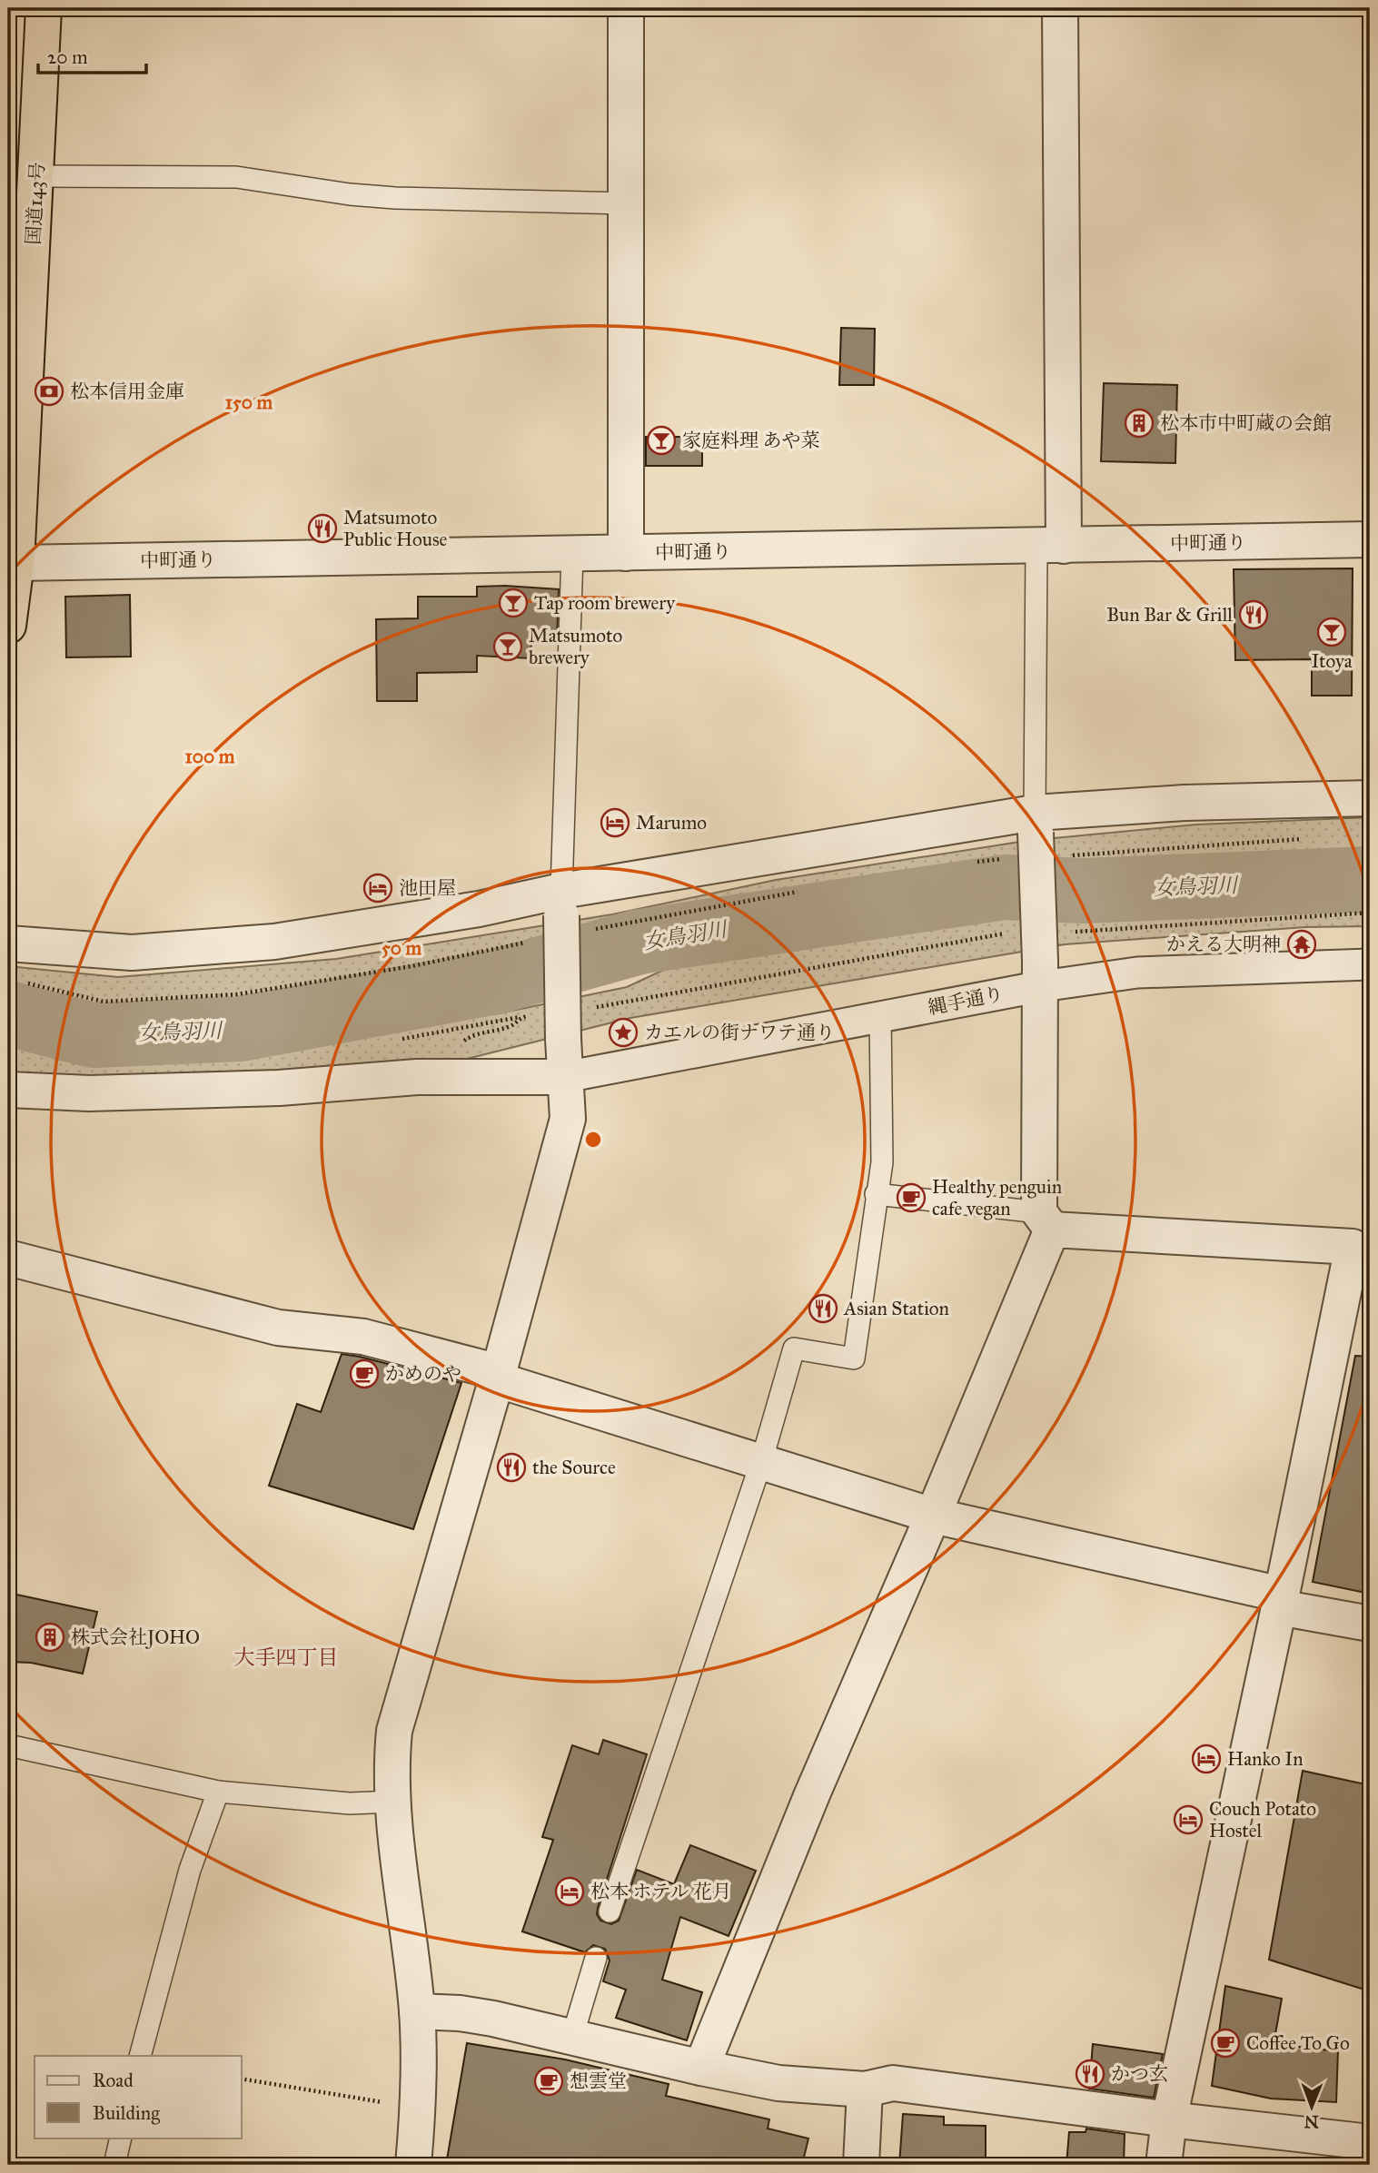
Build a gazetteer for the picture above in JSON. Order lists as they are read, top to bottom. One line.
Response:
{"streets":{"highway":["国道143号"],"street":["中町通り","縄手通り"]},"crossings":[["国道143号","中町通り"]],"districts":["大手四丁目"],"water":["女鳥羽川"],"places":{"bank":["松本信用金庫"],"building":["松本市中町蔵の会館","株式会社JOHO"],"bar":["家庭料理 あや菜","Tap room brewery","Itoya","Matsumoto brewery"],"restaurant":["Matsumoto Public House","Bun Bar & Grill","Asian Station","the Source","かつ玄"],"hotel":["Marumo","池田屋","Hanko In","Couch Potato Hostel","松本 ホテル 花月"],"temple":["かえる大明神"],"place":["カエルの街ナワテ通り"],"cafe":["Healthy penguin cafe vegan","かめのや","Coffee To Go","想雲堂"]},"legend":["Road","Building"],"scale_bar":"20 m","north":"bottom","rings":["150 m","100 m","50 m"]}
